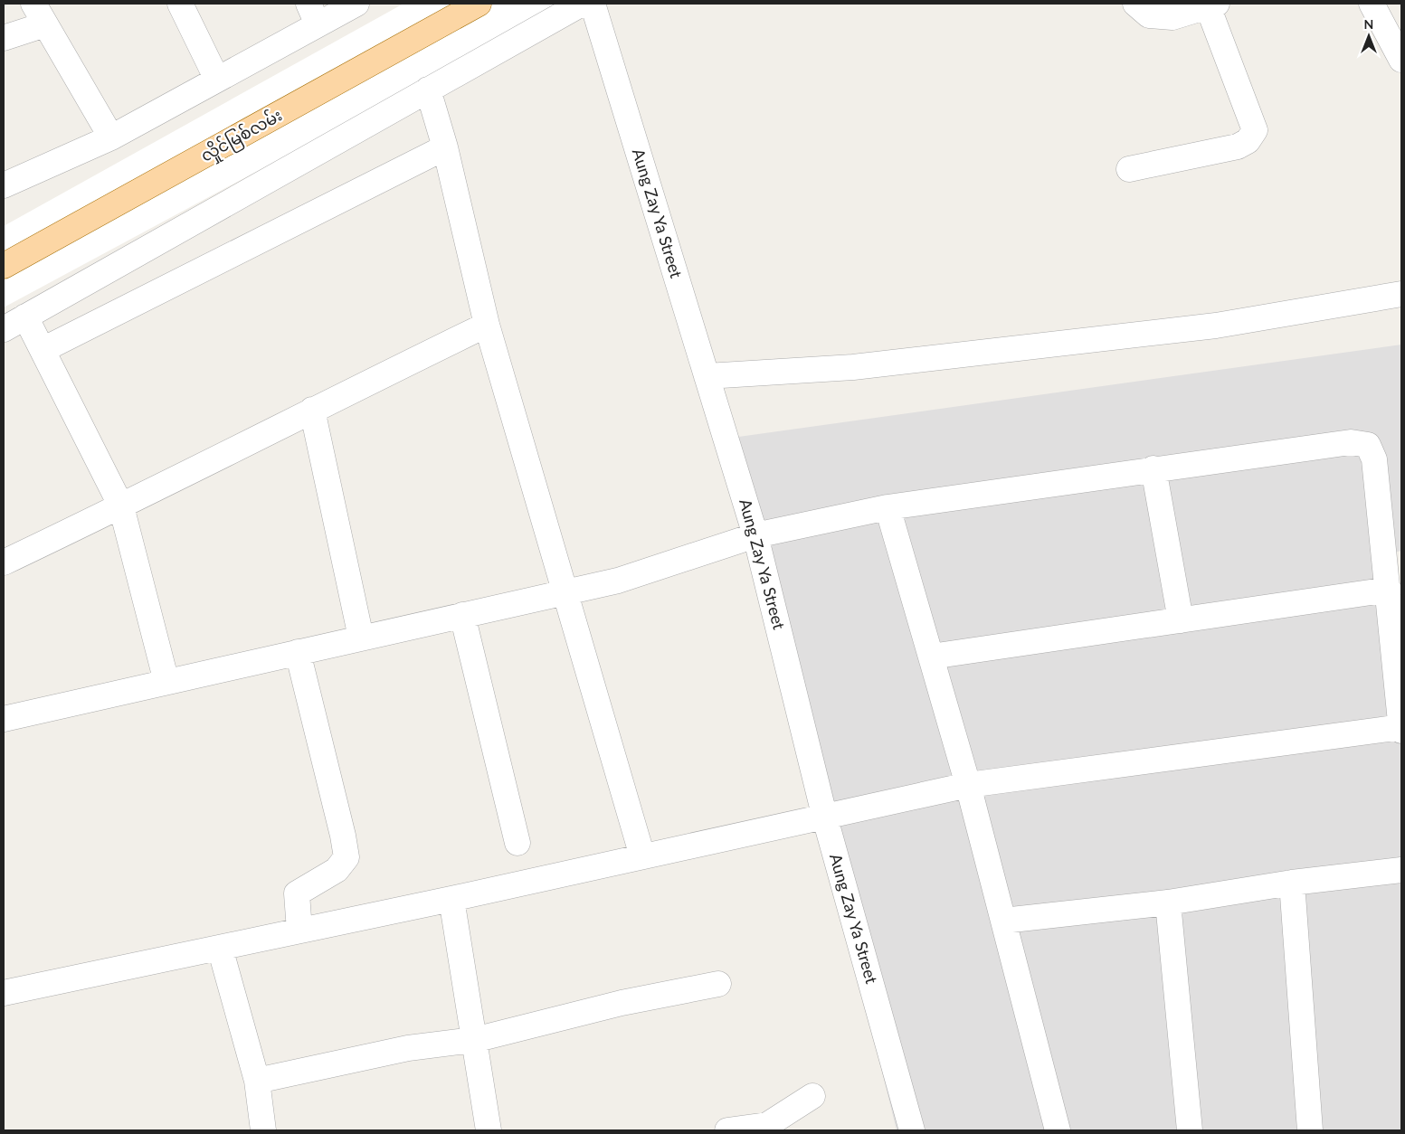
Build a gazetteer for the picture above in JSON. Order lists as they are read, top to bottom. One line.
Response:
{"streets":{"main road":["လှိုင်မြစ်လမ်း"],"street":["Aung Zay Ya Street"]},"north":"top"}
